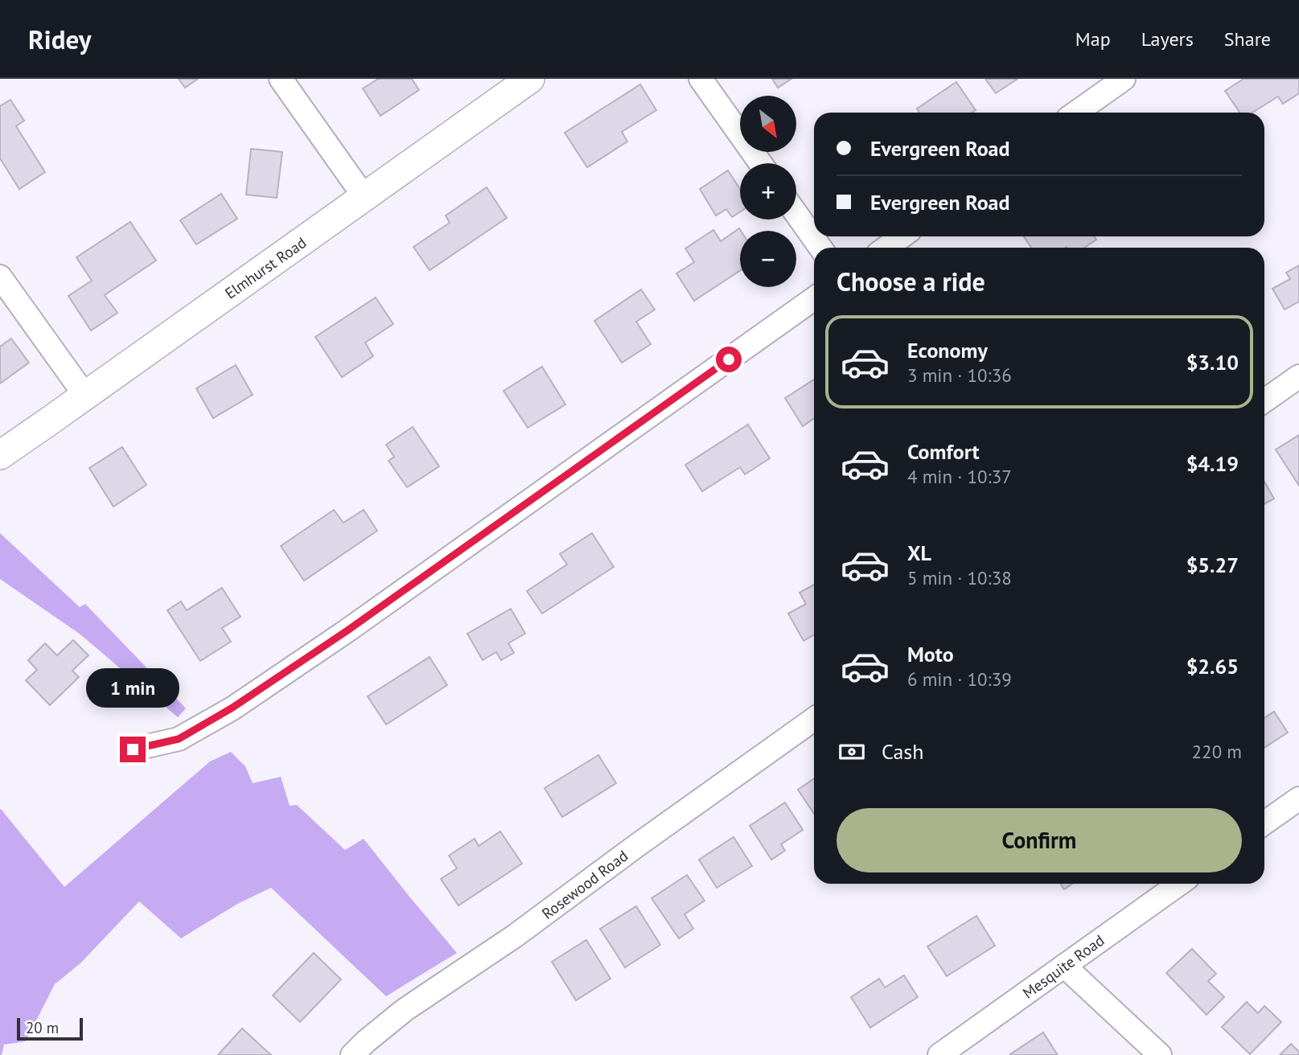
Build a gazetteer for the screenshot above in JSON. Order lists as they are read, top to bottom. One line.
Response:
{"streets":{"street":["Elmhurst Road","Rosewood Road","Mesquite Road"]},"scale_bar":"20 m","north":"bottom right","page":{"header":"Ridey","nav":["Map","Layers","Share"],"map_buttons":["+","−"],"banner":["Evergreen Road","Evergreen Road"],"heading":"Choose a ride","list":[{"name":"Economy","note":"3 min · 10:36","value":"$3.10"},{"name":"Comfort","note":"4 min · 10:37","value":"$4.19"},{"name":"XL","note":"5 min · 10:38","value":"$5.27"},{"name":"Moto","note":"6 min · 10:39","value":"$2.65"}],"bubble":"1 min","pay":["Cash","220 m"],"buttons":"Confirm","scale":"20 m"}}
